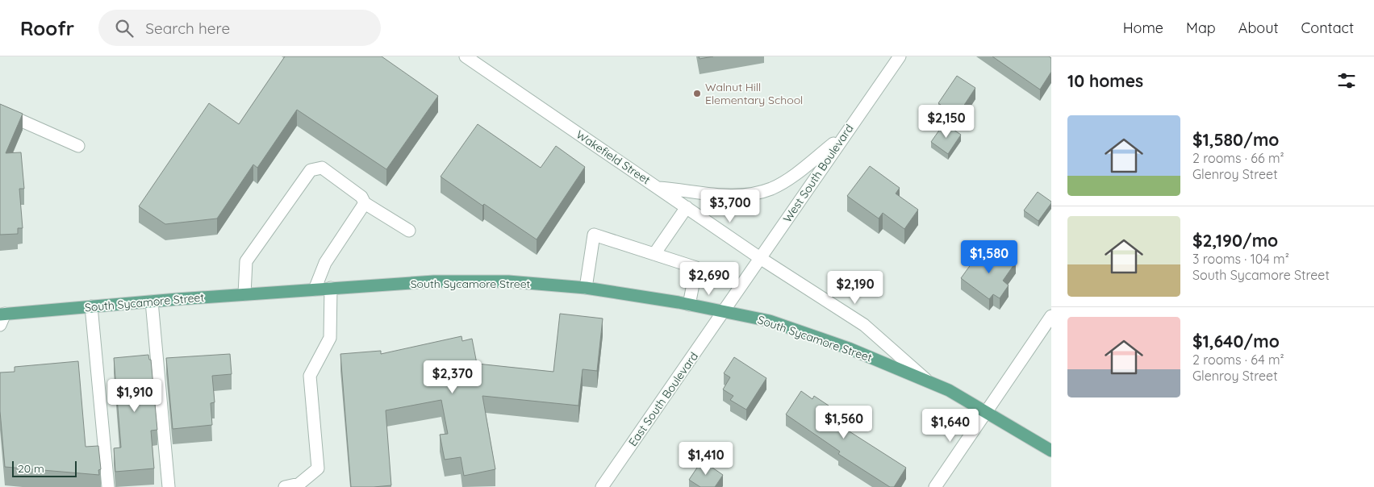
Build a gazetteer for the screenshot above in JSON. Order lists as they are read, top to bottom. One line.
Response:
{"streets":{"main road":["South Sycamore Street"],"street":["Wakefield Street","West South Boulevard","East South Boulevard"]},"crossings":[["Wakefield Street","West South Boulevard"],["Wakefield Street","South Sycamore Street"],["West South Boulevard","South Sycamore Street"],["West South Boulevard","East South Boulevard"],["South Sycamore Street","East South Boulevard"]],"places":["Walnut Hill Elementary School"],"scale_bar":"20 m","page":{"header":"Roofr","search":"Search here","nav":["Home","Map","About","Contact"],"heading":"10 homes","price":["$2,150","$3,700","$1,580","$2,690","$2,190","$2,370","$1,910","$1,560","$1,640","$1,410"],"list":[{"name":"$1,580/mo","note":"2 rooms · 66 m² · Glenroy Street"},{"name":"$2,190/mo","note":"3 rooms · 104 m² · South Sycamore Street"},{"name":"$1,640/mo","note":"2 rooms · 64 m² · Glenroy Street"}],"scale":"20 m"}}
